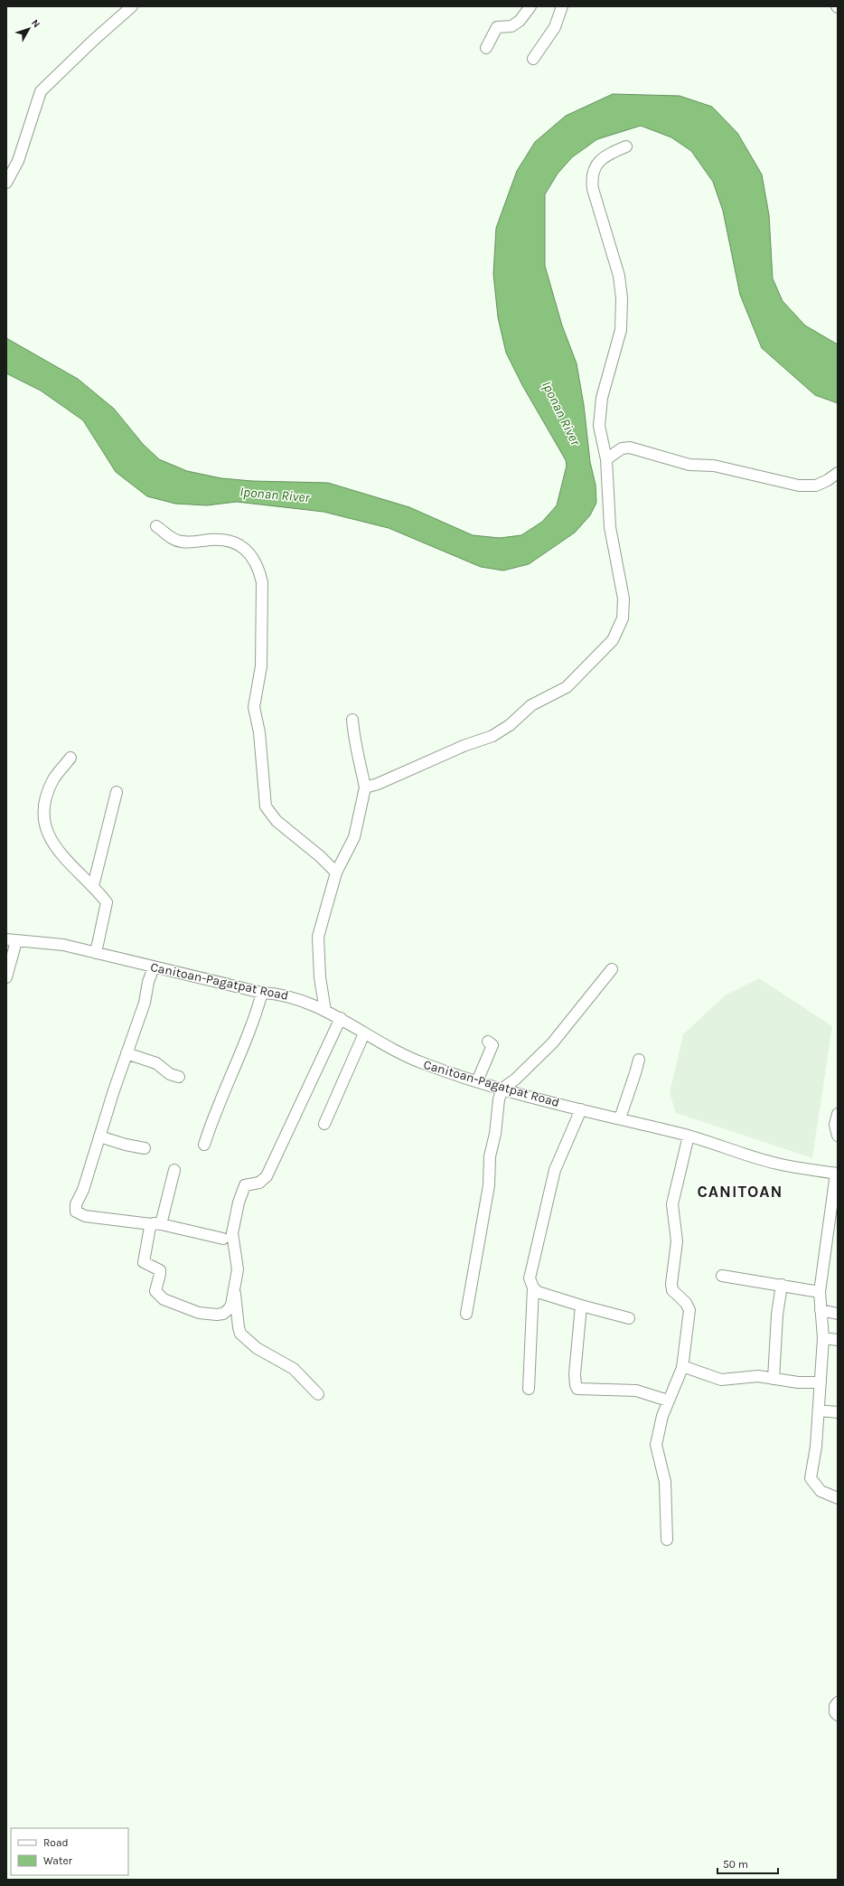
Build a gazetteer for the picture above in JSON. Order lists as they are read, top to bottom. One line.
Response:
{"streets":{"street":["Canitoan-Pagatpat Road"]},"districts":["CANITOAN"],"water":["Iponan River"],"legend":["Road","Water"],"scale_bar":"50 m","north":"top right"}
